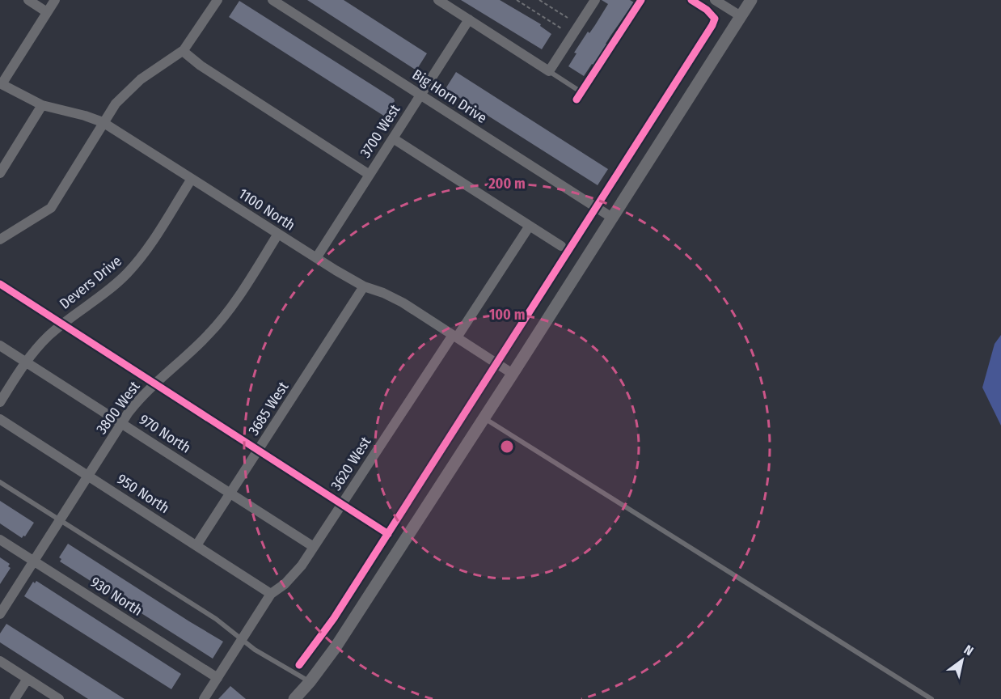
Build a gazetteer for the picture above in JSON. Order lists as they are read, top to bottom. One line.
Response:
{"streets":{"street":["Big Horn Drive","3700 West","1100 North","Devers Drive","3800 West","3685 West","970 North","3620 West","950 North","930 North"]},"crossings":[["Big Horn Drive","3700 West"],["3700 West","1100 North"],["1100 North","Devers Drive"],["1100 North","3800 West"],["1100 North","3685 West"],["1100 North","3620 West"],["Devers Drive","970 North"],["3800 West","970 North"],["3800 West","950 North"],["3800 West","930 North"],["3685 West","970 North"],["3685 West","950 North"],["970 North","3620 West"],["3620 West","950 North"],["3620 West","930 North"]],"north":"top right","rings":["200 m","100 m"]}
